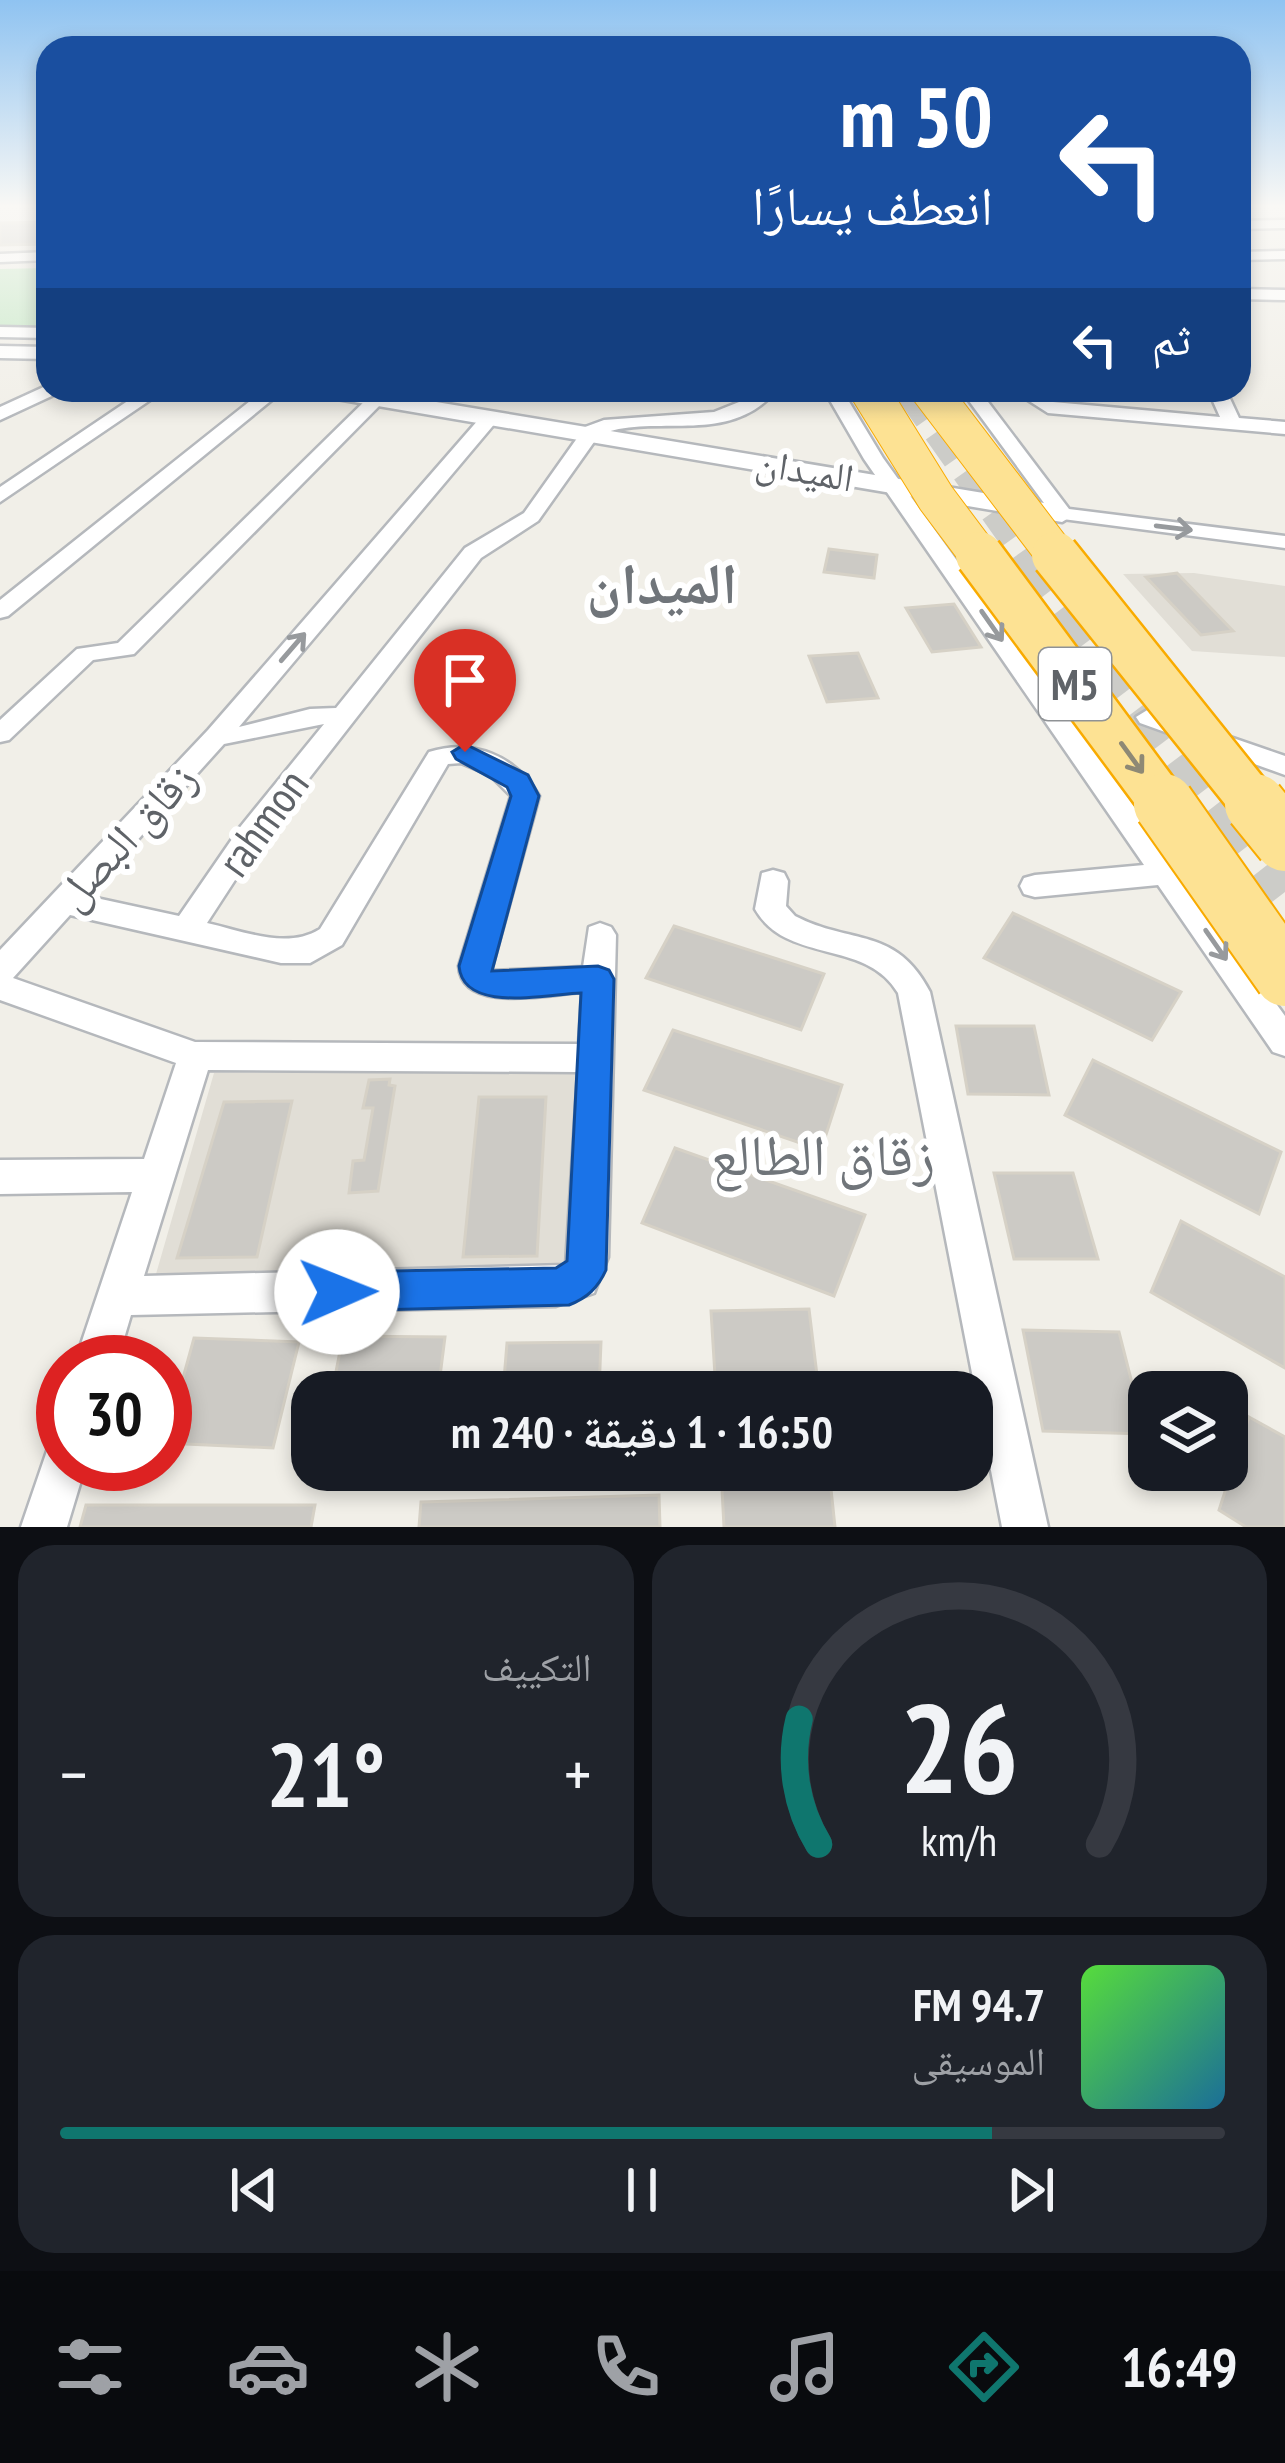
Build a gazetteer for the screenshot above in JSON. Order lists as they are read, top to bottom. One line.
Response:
{"streets":{"highway":["M5"],"street":["الميدان","rahmon","زقاق البصل"]},"crossings":[["rahmon","زقاق البصل"]],"districts":["الميدان","زقاق الطالع"],"page":{"turn":["50 m","انعطف يسارًا"],"then":"ثم","limit":"30","trip":"16:50 · 1 دقيقة · 240 m","tile":"التكييف","heat":["−","21°","+"],"song":["94.7 FM","الموسيقى"],"tabs":"16:49","gauge":["26","km/h"]}}
